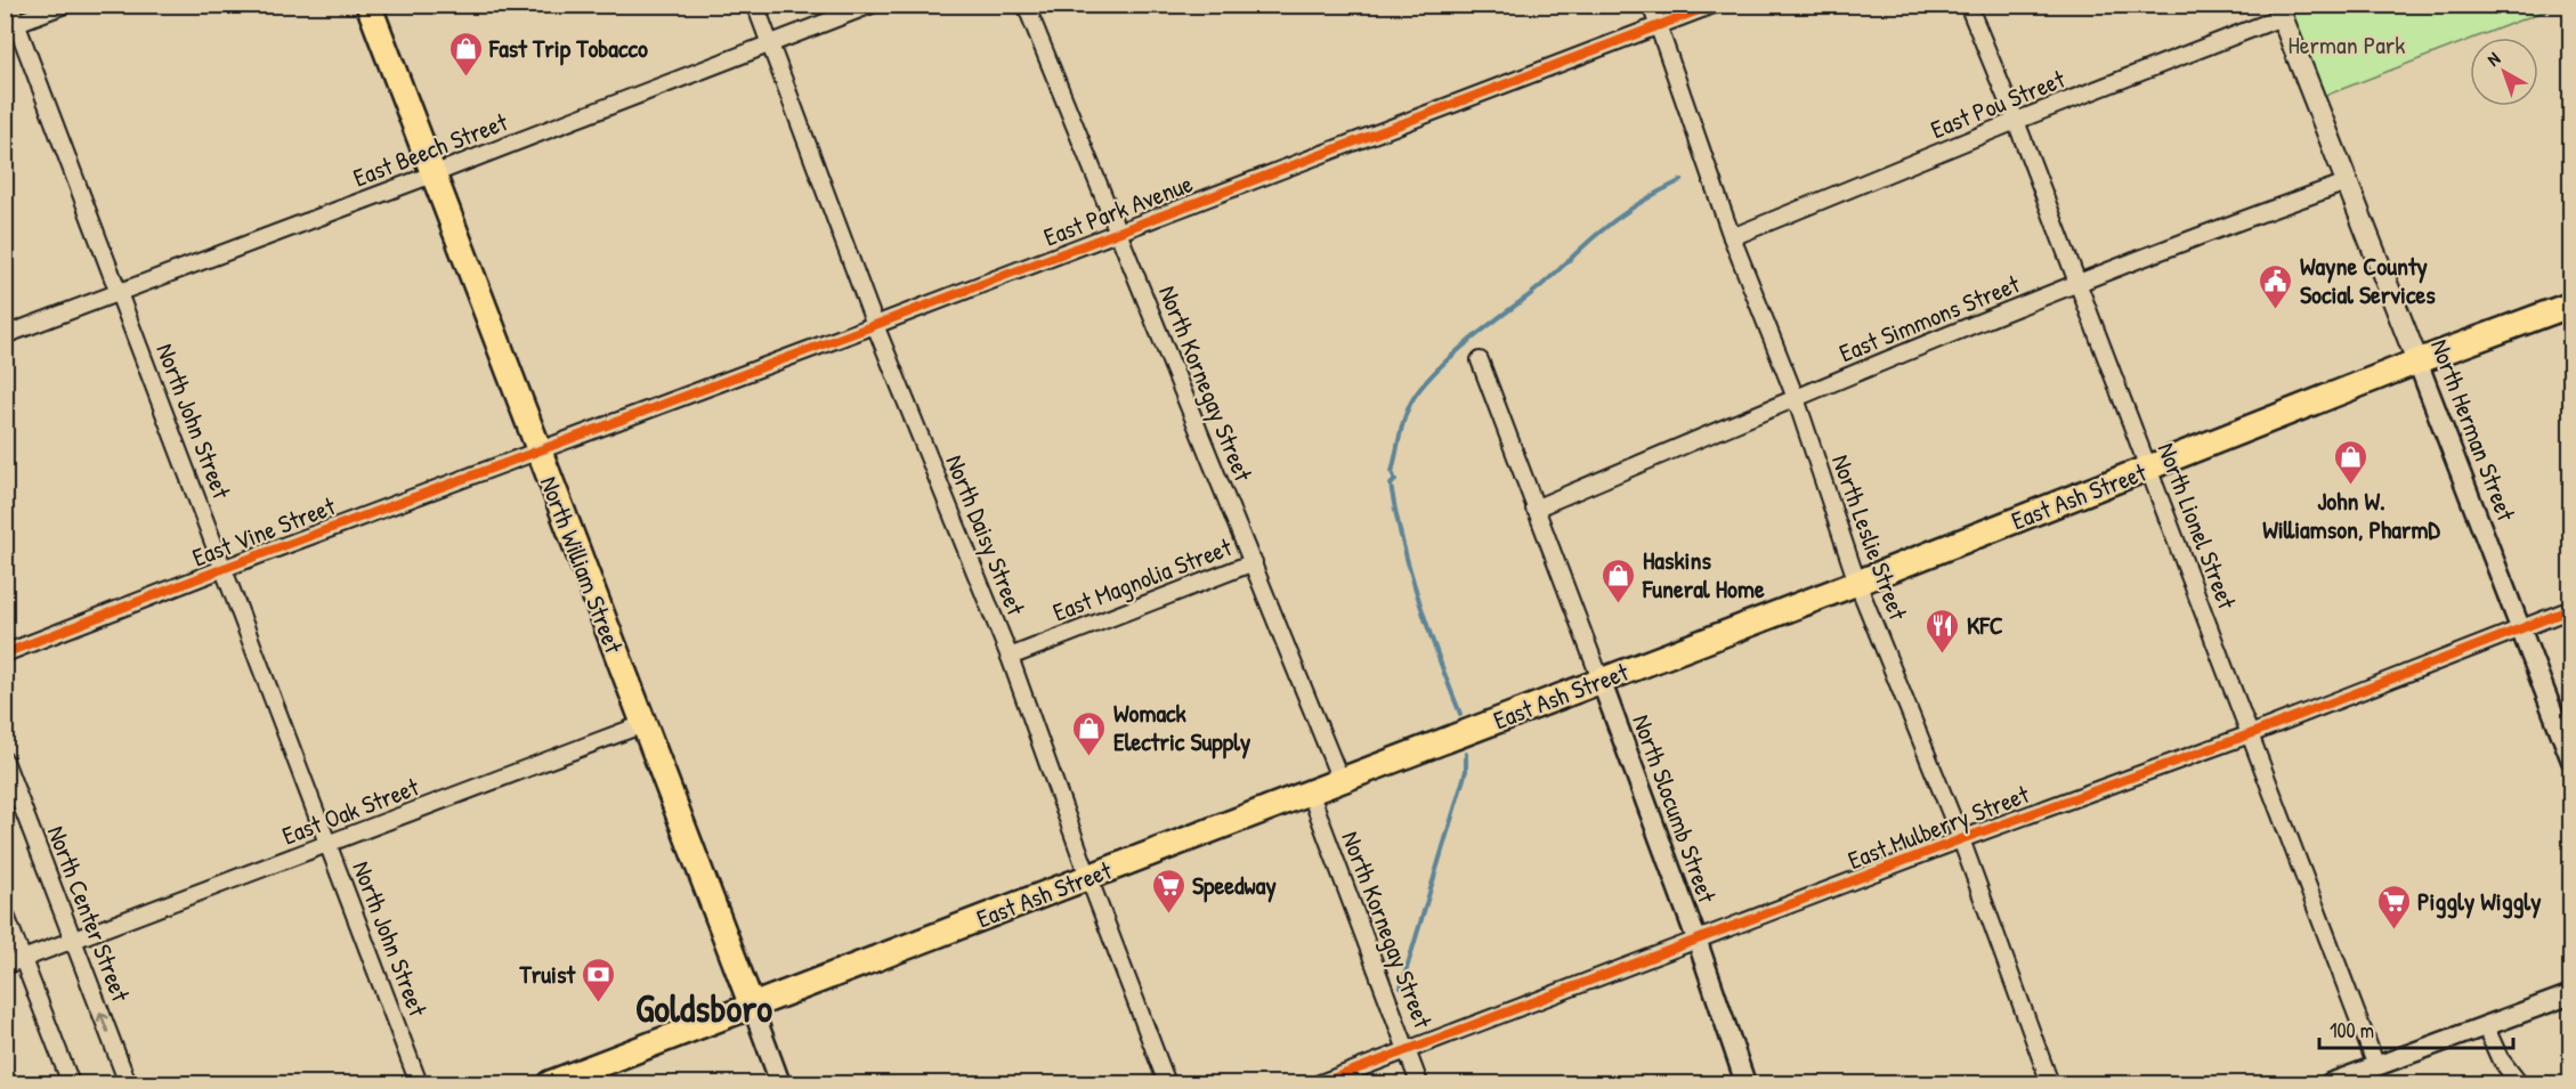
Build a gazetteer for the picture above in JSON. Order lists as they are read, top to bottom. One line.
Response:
{"streets":{"main road":["North Herman Street","East Ash Street","North William Street"],"street":["East Pou Street","East Beech Street","East Park Avenue","East Simmons Street","North Kornegay Street","North John Street","North Lionel Street","East Vine Street","North Daisy Street","North Leslie Street","East Magnolia Street","North Slocumb Street","East Oak Street","East Mulberry Street","North Center Street"]},"crossings":[["East Pou Street","North Herman Street"],["East Pou Street","North Lionel Street"],["East Pou Street","North Leslie Street"],["East Beech Street","North John Street"],["East Beech Street","North Daisy Street"],["East Beech Street","North William Street"],["East Park Avenue","North Kornegay Street"],["East Park Avenue","East Vine Street"],["East Park Avenue","North Daisy Street"],["East Park Avenue","North Leslie Street"],["East Park Avenue","North William Street"],["East Simmons Street","North Herman Street"],["East Simmons Street","North Lionel Street"],["East Simmons Street","North Leslie Street"],["East Simmons Street","North Slocumb Street"],["North Kornegay Street","East Ash Street"],["North Kornegay Street","East Magnolia Street"],["North Kornegay Street","East Mulberry Street"],["North John Street","East Vine Street"],["North John Street","East Oak Street"],["North Herman Street","East Ash Street"],["North Herman Street","East Mulberry Street"],["East Ash Street","North Lionel Street"],["East Ash Street","North Daisy Street"],["East Ash Street","North Leslie Street"],["East Ash Street","North William Street"],["East Ash Street","North Slocumb Street"],["North Lionel Street","East Mulberry Street"],["East Vine Street","North William Street"],["North Daisy Street","East Magnolia Street"],["North Leslie Street","East Mulberry Street"],["North William Street","East Oak Street"],["North Slocumb Street","East Mulberry Street"],["East Oak Street","North Center Street"]],"districts":["Goldsboro"],"parks":["Herman Park"],"places":{"shop":["Fast Trip Tobacco","John W. Williamson, PharmD","Haskins Funeral Home","Womack Electric Supply"],"public building":["Wayne County Social Services"],"restaurant":["KFC"],"supermarket":["Speedway","Piggly Wiggly"],"bank":["Truist"]},"scale_bar":"100 m","north":"top left"}
